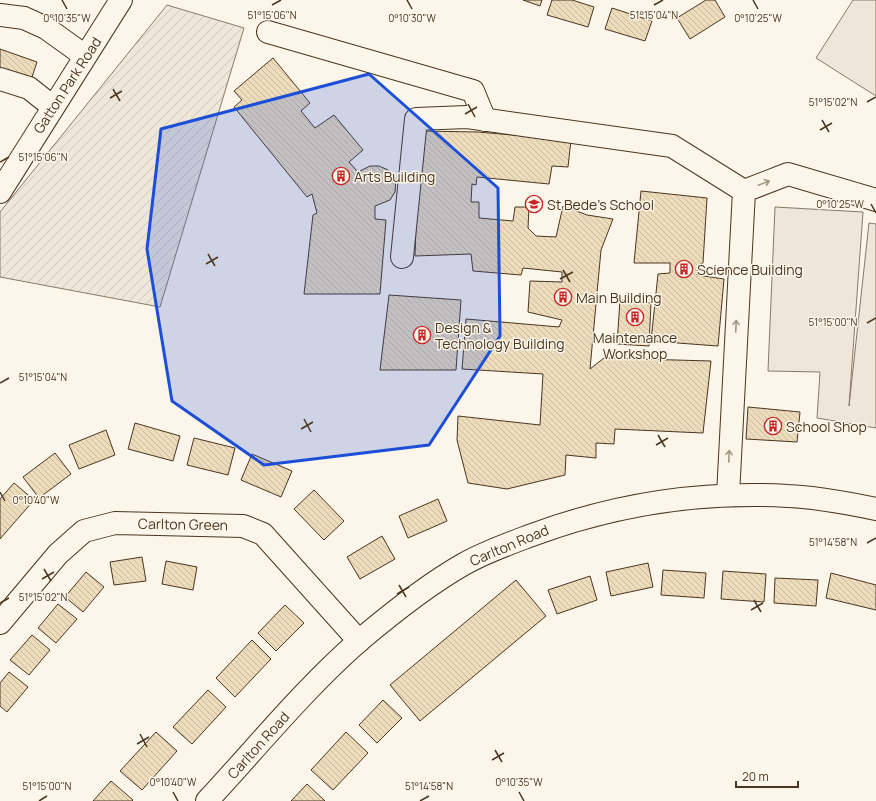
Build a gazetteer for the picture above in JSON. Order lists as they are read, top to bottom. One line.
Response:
{"streets":{"street":["Gatton Park Road","Carlton Green","Carlton Road"]},"crossings":[["Carlton Green","Carlton Road"]],"places":{"building":["Arts Building","Science Building","Main Building","Maintenance Workshop","Design & Technology Building","School Shop"],"school or university":["St Bede's School"]},"scale_bar":"20 m","coordinates":["51°15'06\"N","51°15'04\"N","0°10'35\"W","0°10'30\"W","0°10'25\"W","51°15'02\"N","51°15'00\"N","0°10'40\"W","51°14'58\"N"]}
